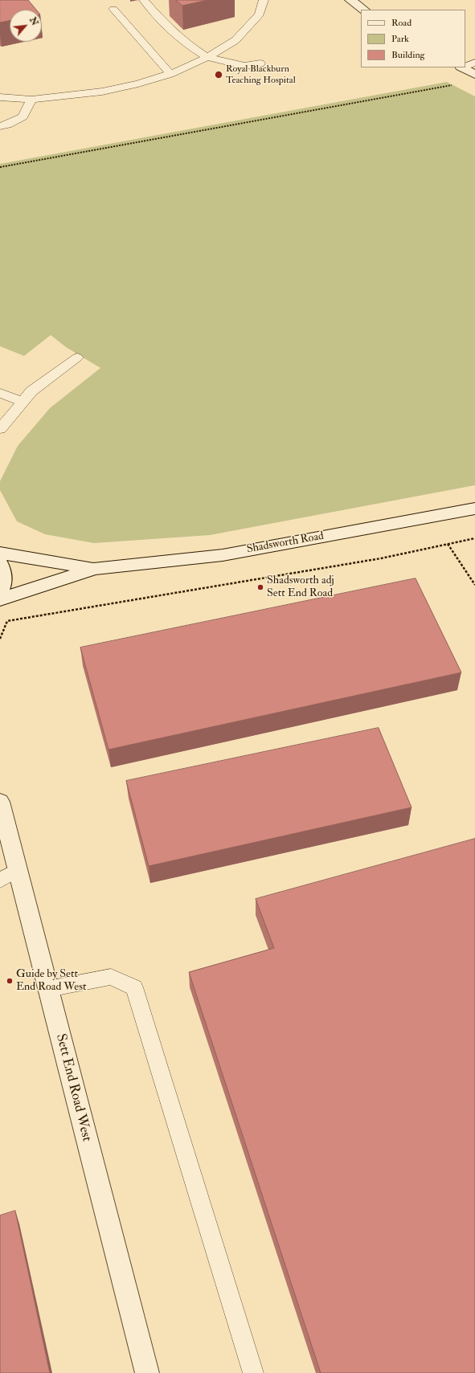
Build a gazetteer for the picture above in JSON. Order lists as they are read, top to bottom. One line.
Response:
{"streets":{"main road":["Shadsworth Road","Sett End Road West"]},"places":["Royal Blackburn Teaching Hospital","Shadsworth adj Sett End Road","Guide by Sett End Road West"],"legend":["Road","Park","Building"],"north":"top right"}
